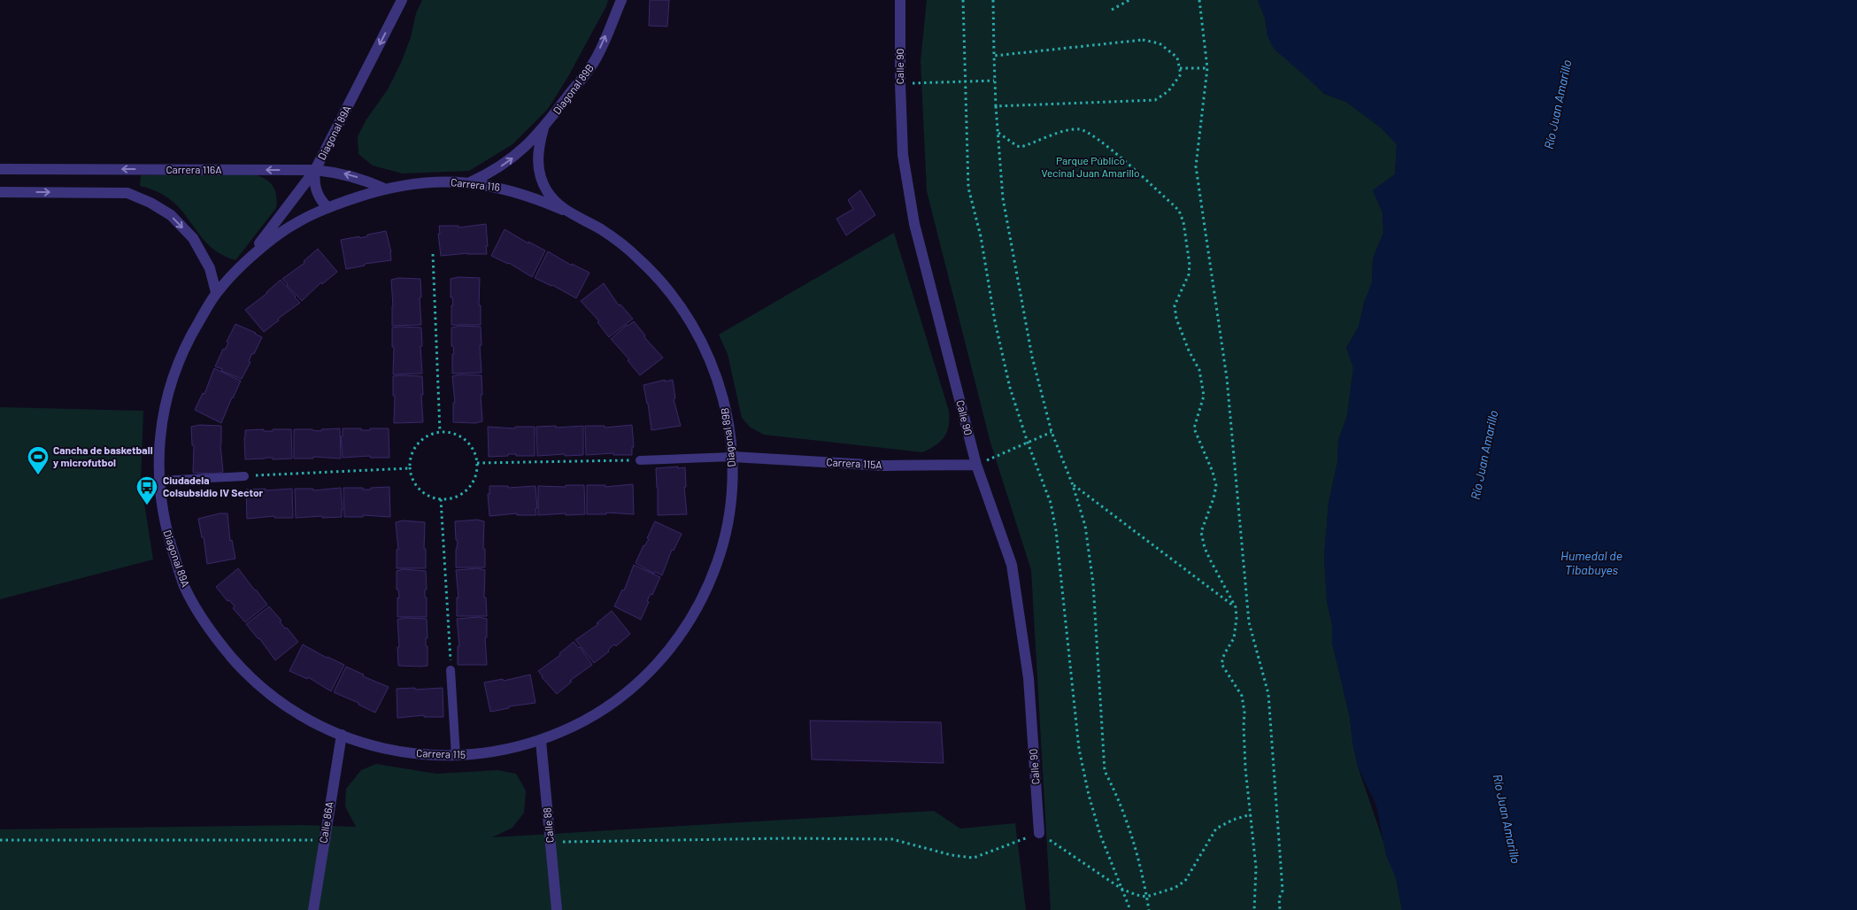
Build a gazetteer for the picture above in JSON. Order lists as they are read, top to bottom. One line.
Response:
{"streets":{"street":["Calle 90","Diagonal 89B","Diagonal 89A","Carrera 116A","Carrera 116","Carrera 115A","Carrera 115","Calle 86A","Calle 88"]},"crossings":[["Calle 90","Carrera 115A"],["Diagonal 89B","Carrera 116"],["Diagonal 89B","Carrera 115A"],["Diagonal 89B","Carrera 115"],["Diagonal 89B","Calle 88"],["Diagonal 89A","Carrera 116A"],["Diagonal 89A","Carrera 116"],["Diagonal 89A","Carrera 115"],["Diagonal 89A","Calle 86A"],["Carrera 116A","Carrera 116"],["Carrera 115","Calle 86A"],["Carrera 115","Calle 88"]],"one_way":["Carrera 116A"],"water":["Río Juan Amarillo","Humedal de Tibabuyes"],"parks":["Parque Público Vecinal Juan Amarillo"],"places":{"sports":["Cancha de basketball y microfutbol"],"bus stop":["Ciudadela Colsubsidio IV Sector"]}}
